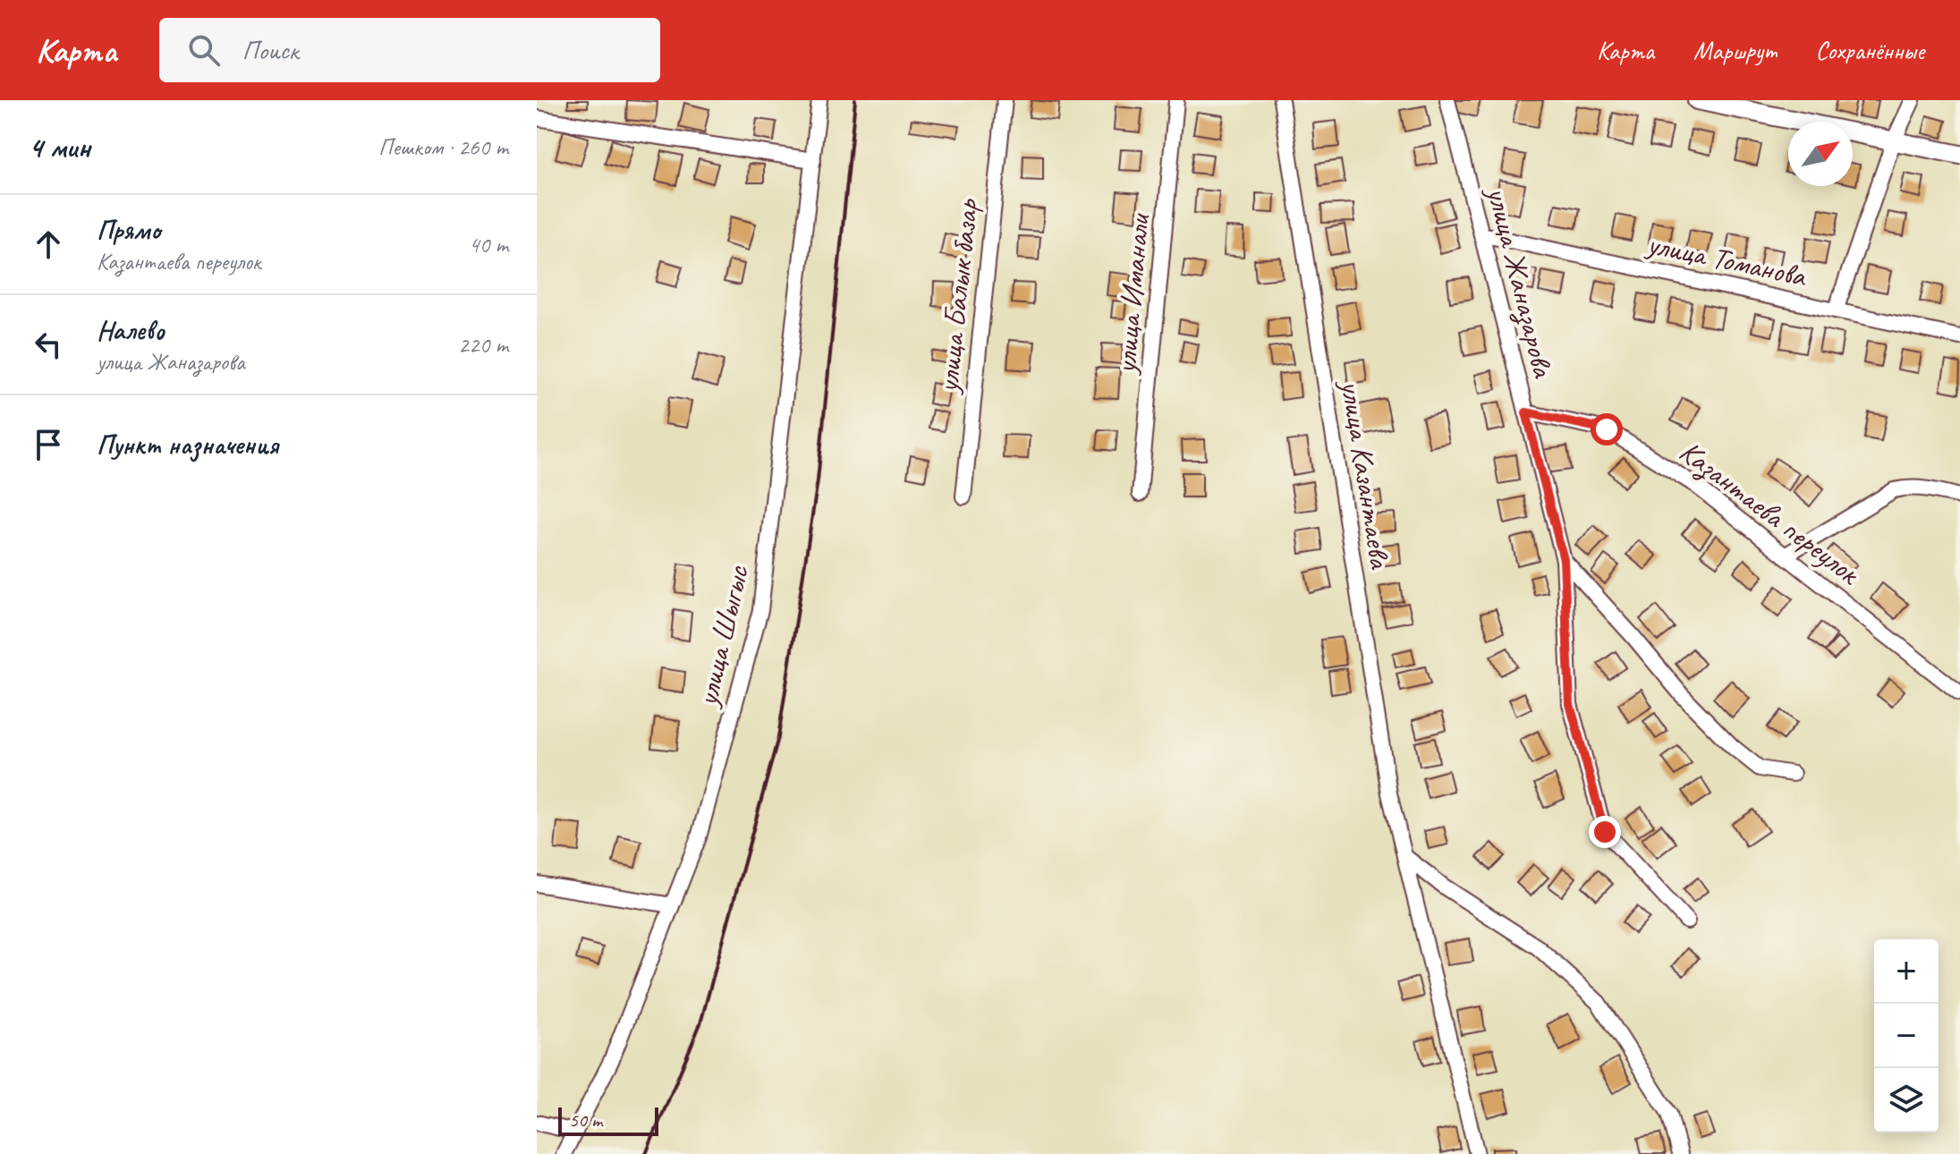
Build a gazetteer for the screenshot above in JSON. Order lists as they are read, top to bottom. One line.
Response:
{"streets":{"street":["улица Томанова","улица Жаназарова","улица Иманали","улица Балык базар","улица Казантаева","Казантаева переулок","улица Шыгыс"]},"crossings":[["улица Томанова","улица Жаназарова"],["улица Жаназарова","Казантаева переулок"]],"scale_bar":"50 m","north":"top right","page":{"header":"Карта","search":"Поиск","nav":["Карта","Маршрут","Сохранённые"],"heading":["4 мин","Пешком · 260 m"],"list":[["Прямо","Казантаева переулок","40 m"],["Налево","улица Жаназарова","220 m"],"Пункт назначения"],"map_buttons":["+","−"],"scale":"50 m"}}
